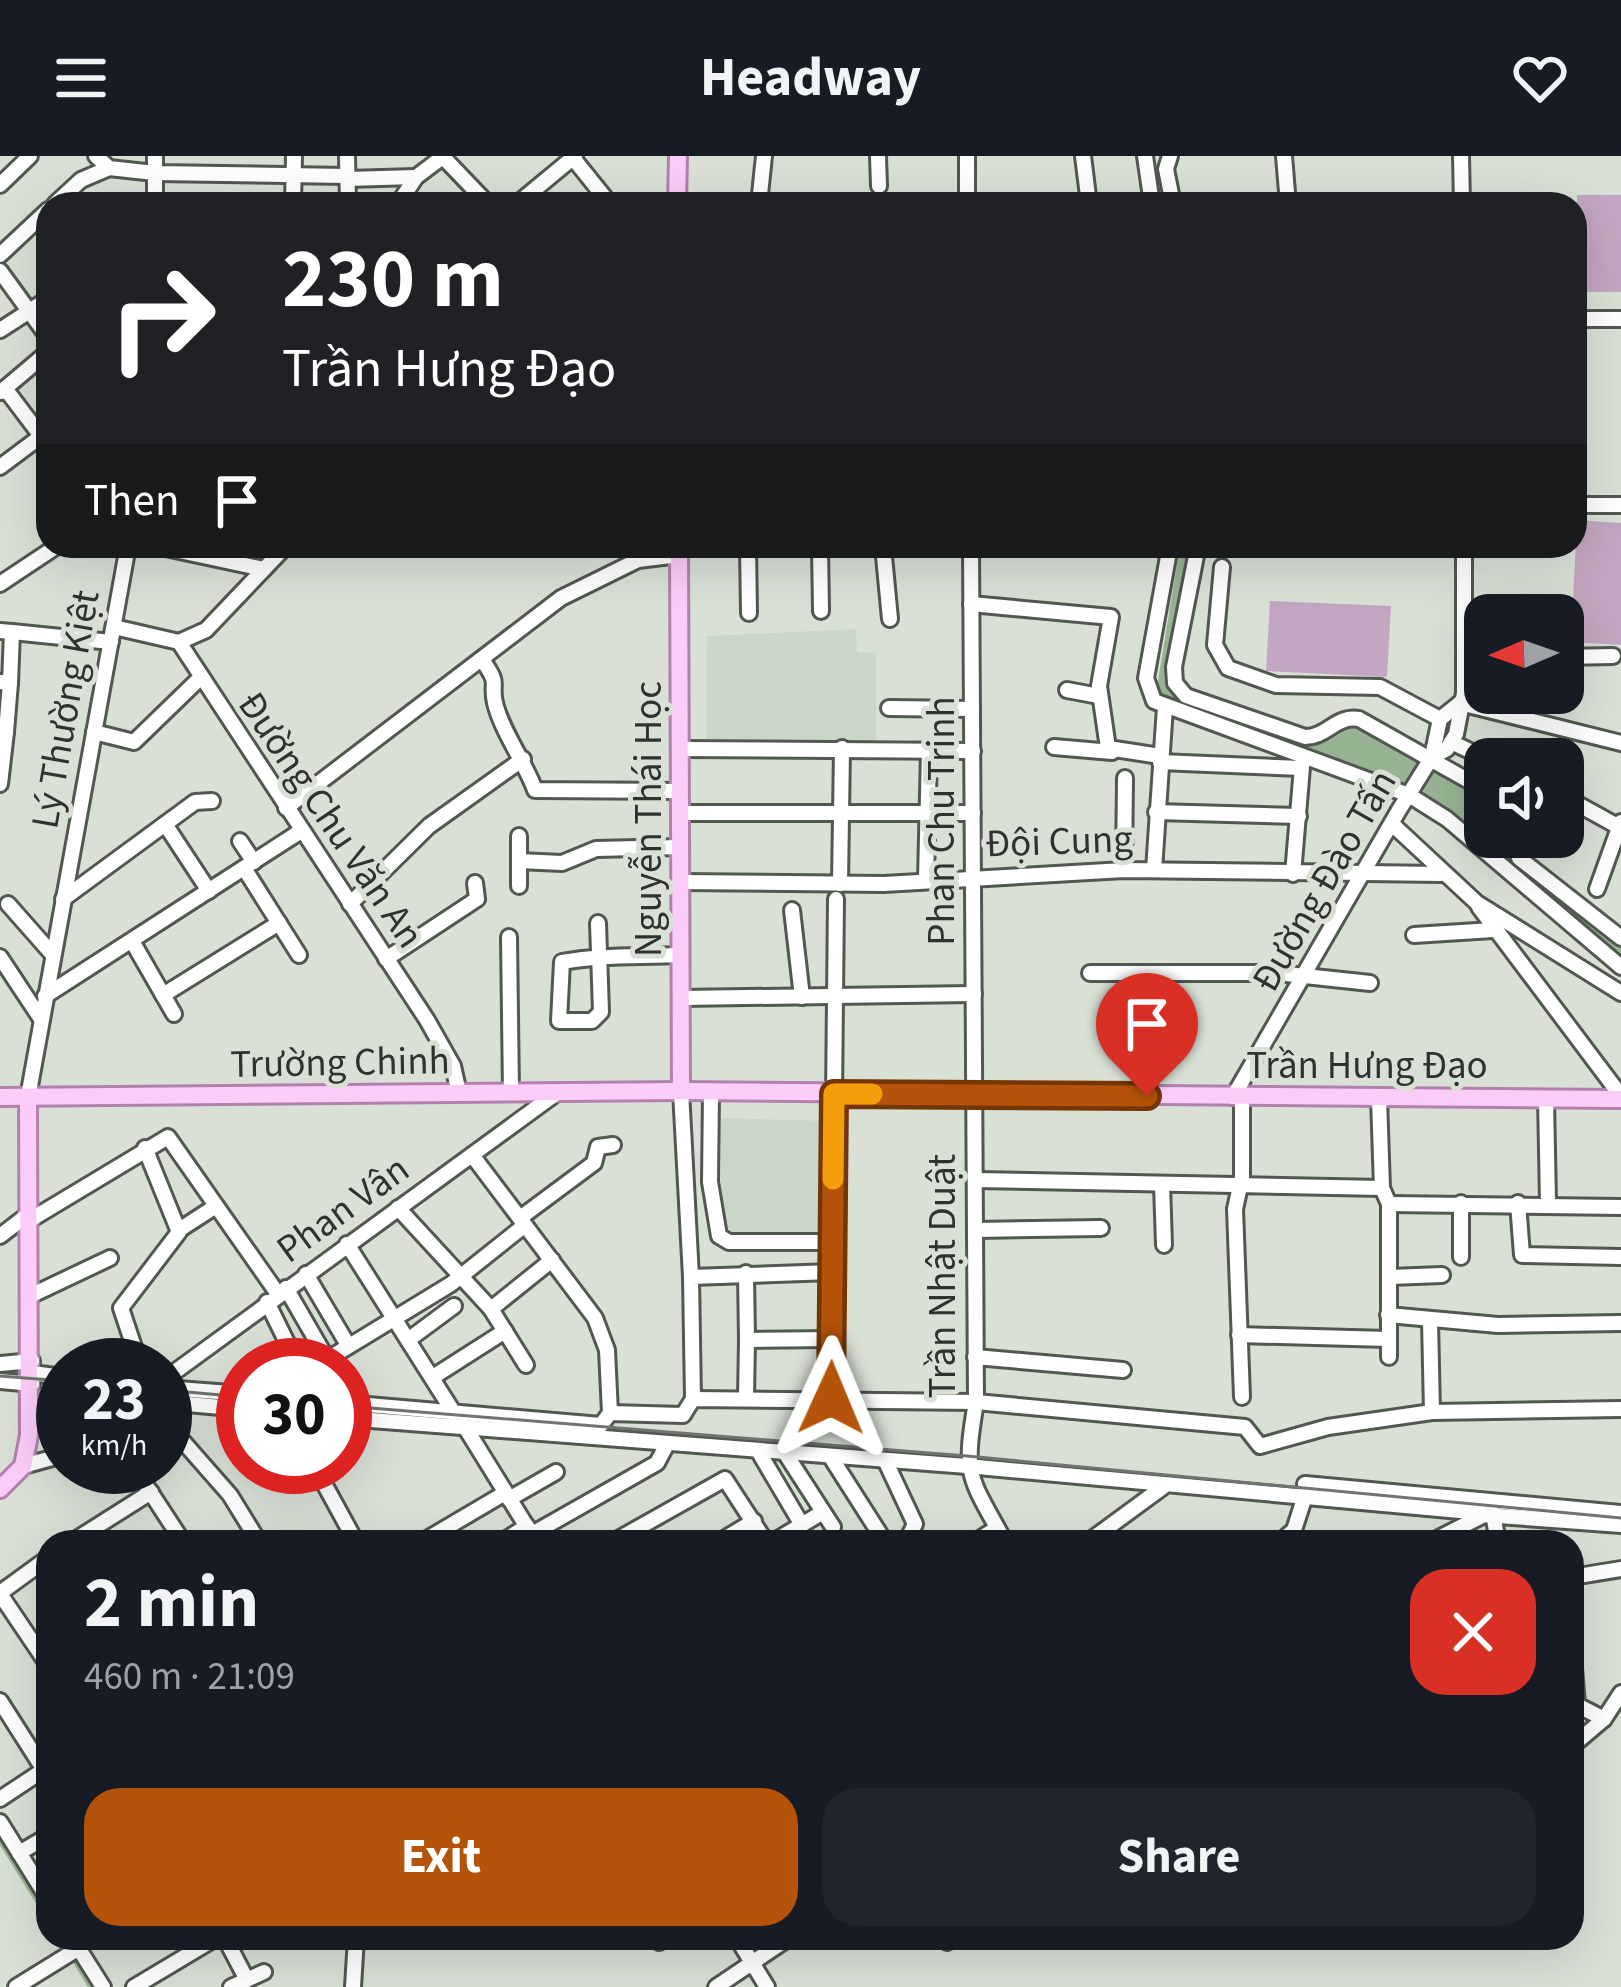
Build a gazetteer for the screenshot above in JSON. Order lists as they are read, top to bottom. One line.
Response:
{"streets":{"main road":["Nguyễn Thái Học","Trường Chinh","Trần Hưng Đạo"],"street":["Lý Thường Kiệt","Đường Chu Văn An","Phan Chu Trinh","Đội Cung","Đường Đào Tấn","Phan Vân","Trần Nhật Duật"]},"crossings":[["Lý Thường Kiệt","Trường Chinh"],["Đường Chu Văn An","Trường Chinh"],["Nguyễn Thái Học","Đội Cung"],["Nguyễn Thái Học","Trường Chinh"],["Nguyễn Thái Học","Trần Hưng Đạo"],["Phan Chu Trinh","Đội Cung"],["Phan Chu Trinh","Trần Hưng Đạo"],["Phan Chu Trinh","Trần Nhật Duật"],["Đội Cung","Đường Đào Tấn"],["Đường Đào Tấn","Trần Hưng Đạo"],["Trường Chinh","Trần Hưng Đạo"],["Trường Chinh","Phan Vân"],["Trần Hưng Đạo","Trần Nhật Duật"]],"north":"left","page":{"header":"Headway","turn":["230 m","Trần Hưng Đạo"],"then":"Then","speed":"23 km/h","limit":"30","heading":["2 min","460 m · 21:09"],"buttons":["Exit","Share"]}}
